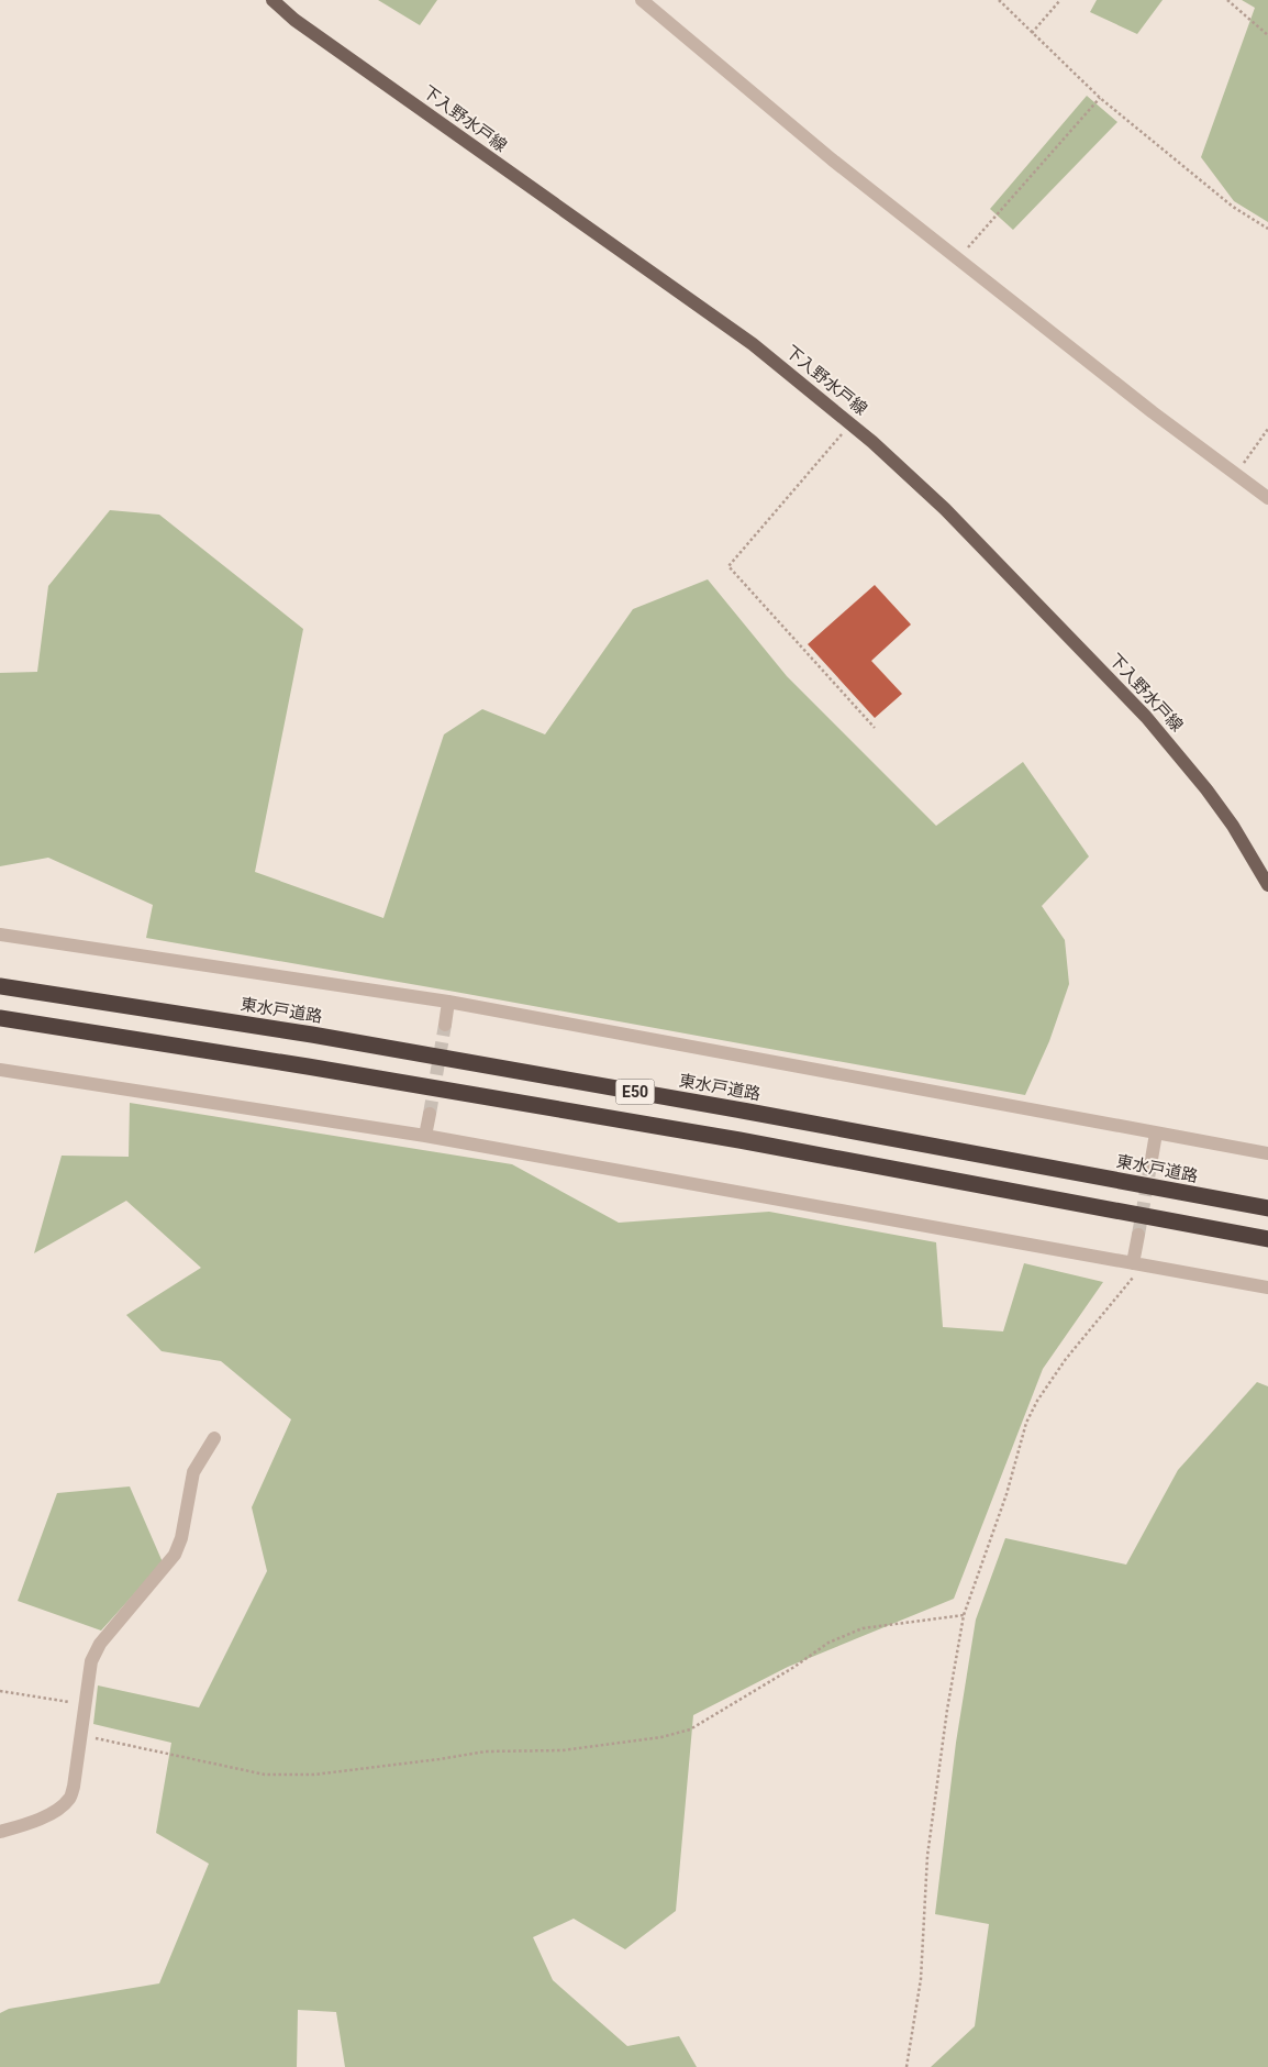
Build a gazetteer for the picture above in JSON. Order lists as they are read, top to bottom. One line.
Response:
{"streets":{"highway":["東水戸道路","E50"],"main road":["下入野水戸線"]}}
